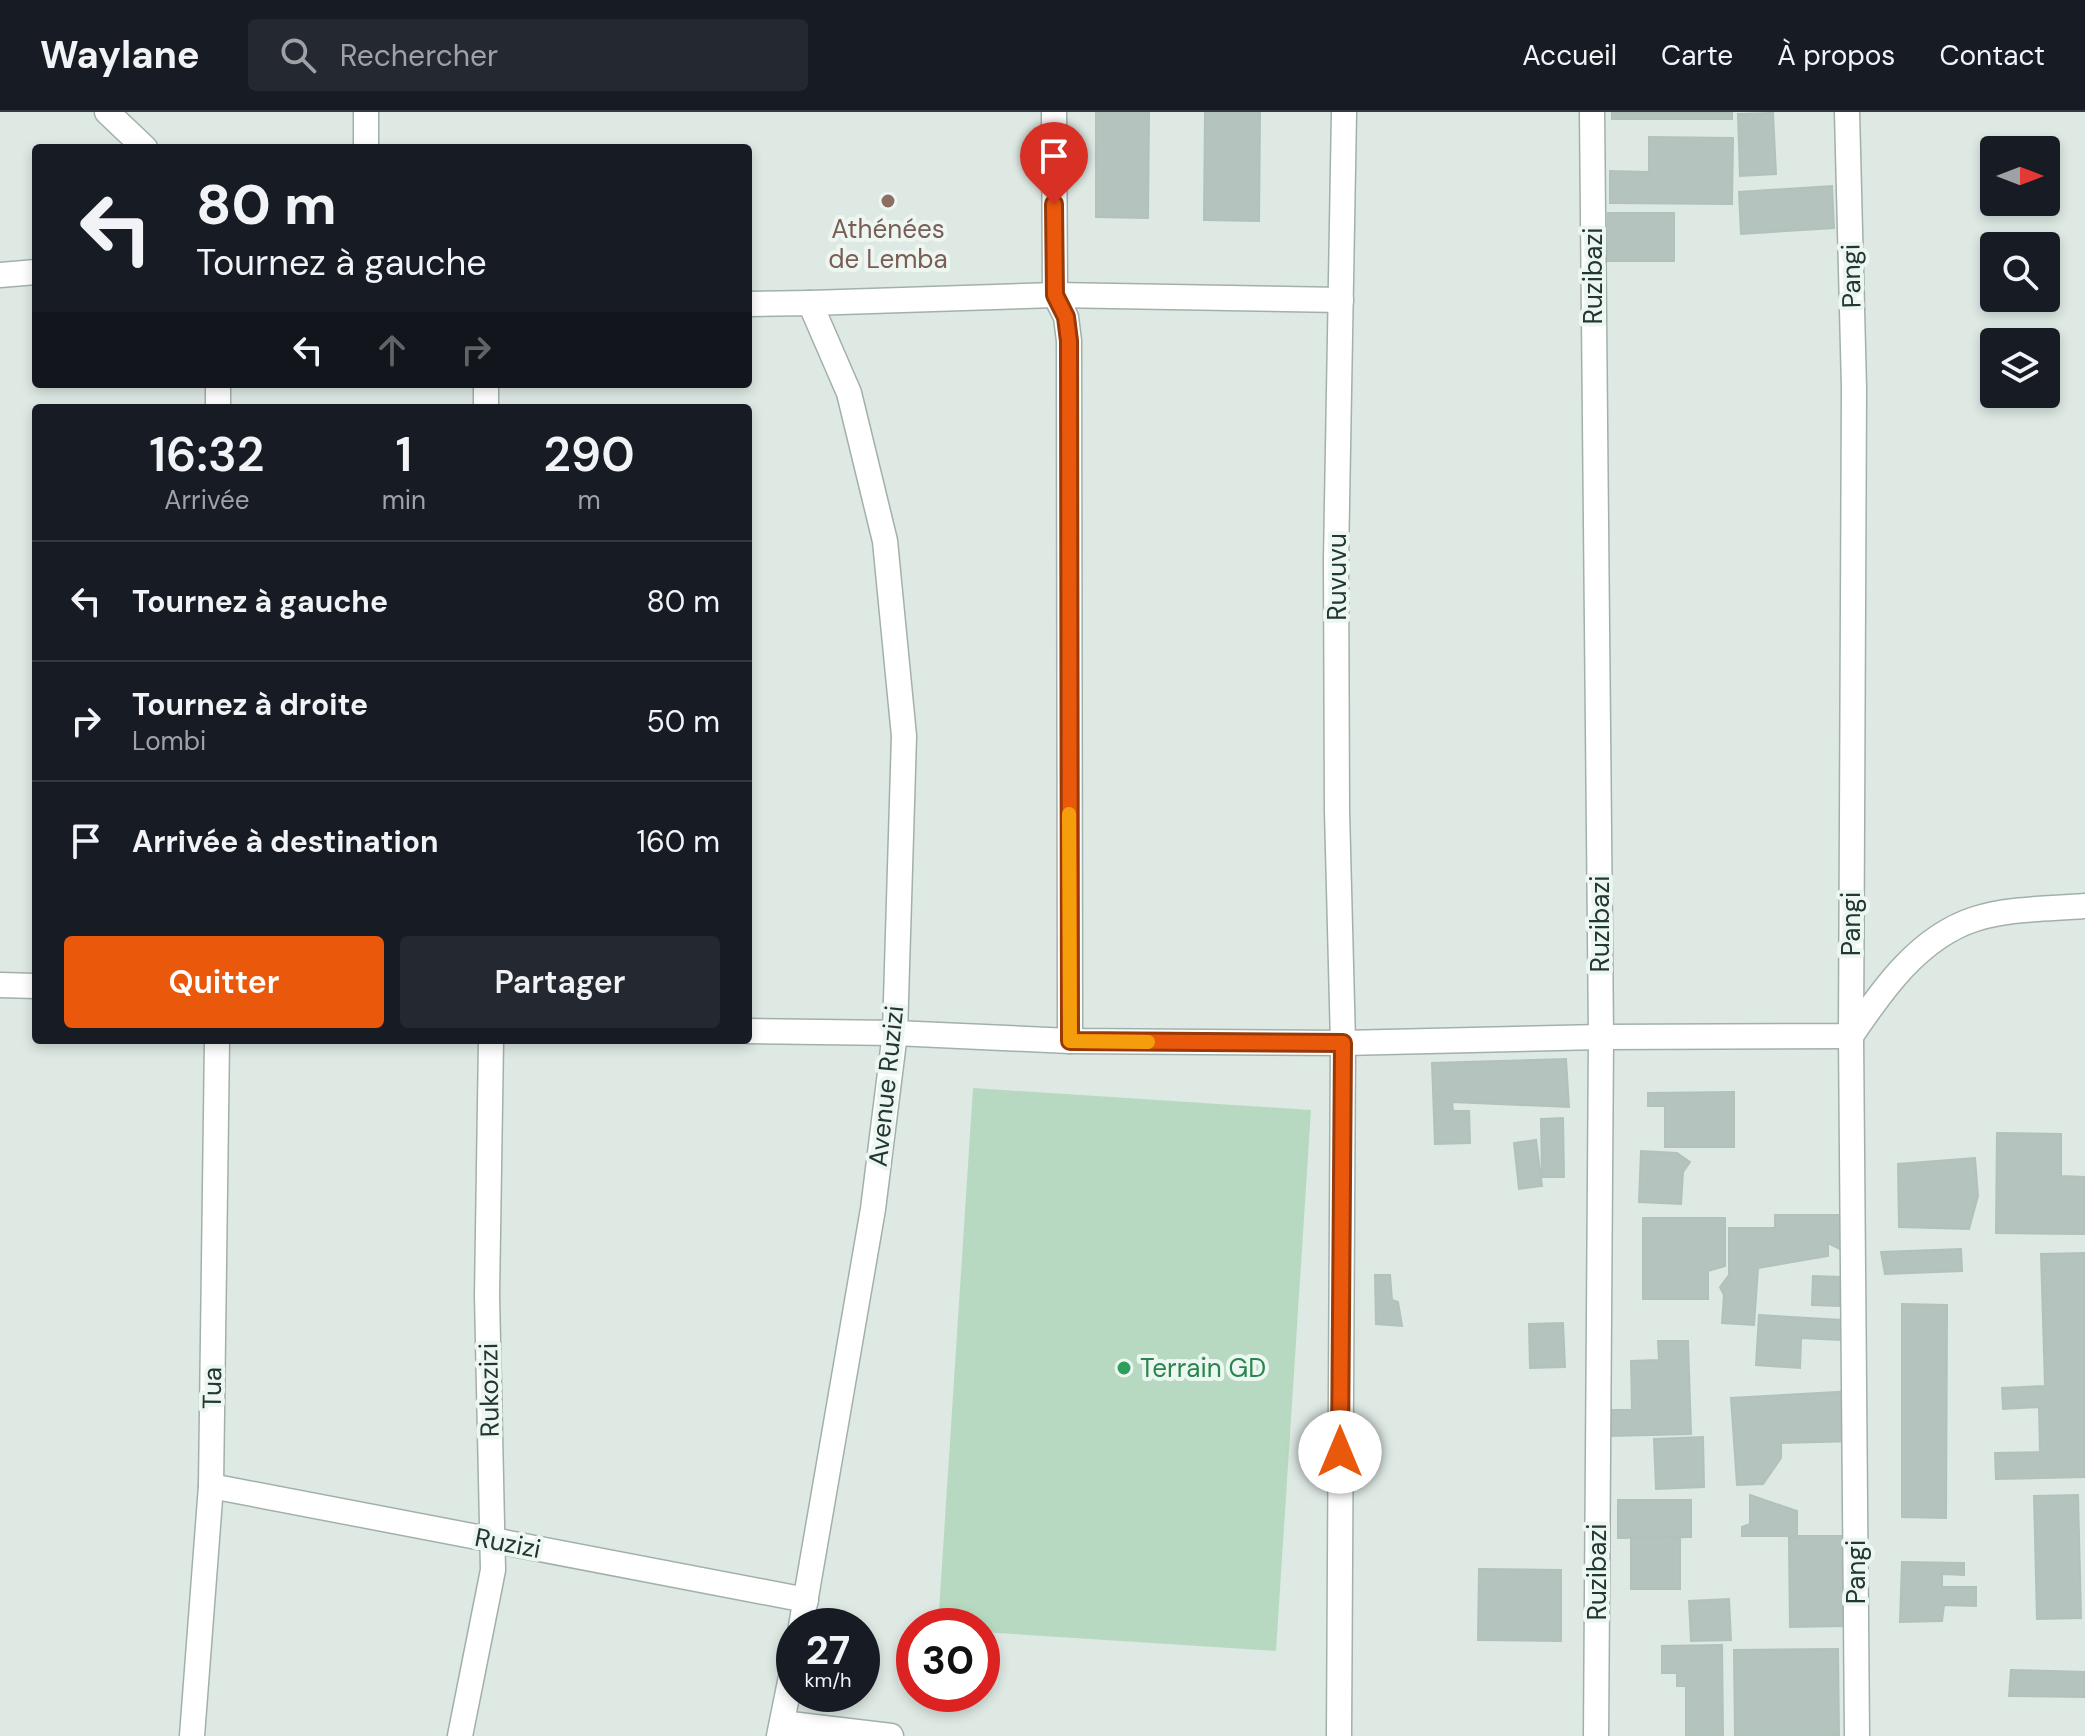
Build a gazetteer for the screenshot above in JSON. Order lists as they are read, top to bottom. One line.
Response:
{"streets":{"street":["Ruzibazi","Pangi","Ruvuvu","Avenue Ruzizi","Tua","Rukozizi","Ruzizi"]},"crossings":[["Avenue Ruzizi","Ruzizi"],["Tua","Ruzizi"],["Rukozizi","Ruzizi"]],"places":["Athénées de Lemba","Terrain GD"],"north":"right","page":{"header":"Waylane","search":"Rechercher","nav":["Accueil","Carte","À propos","Contact"],"turn":["80 m","Tournez à gauche"],"eta":["16:32","Arrivée","1","min","290","m"],"list":[{"name":"Tournez à gauche","value":"80 m"},{"name":"Tournez à droite","note":"Lombi","value":"50 m"},{"name":"Arrivée à destination","value":"160 m"}],"buttons":["Quitter","Partager"],"speed":"27 km/h","limit":"30"}}
